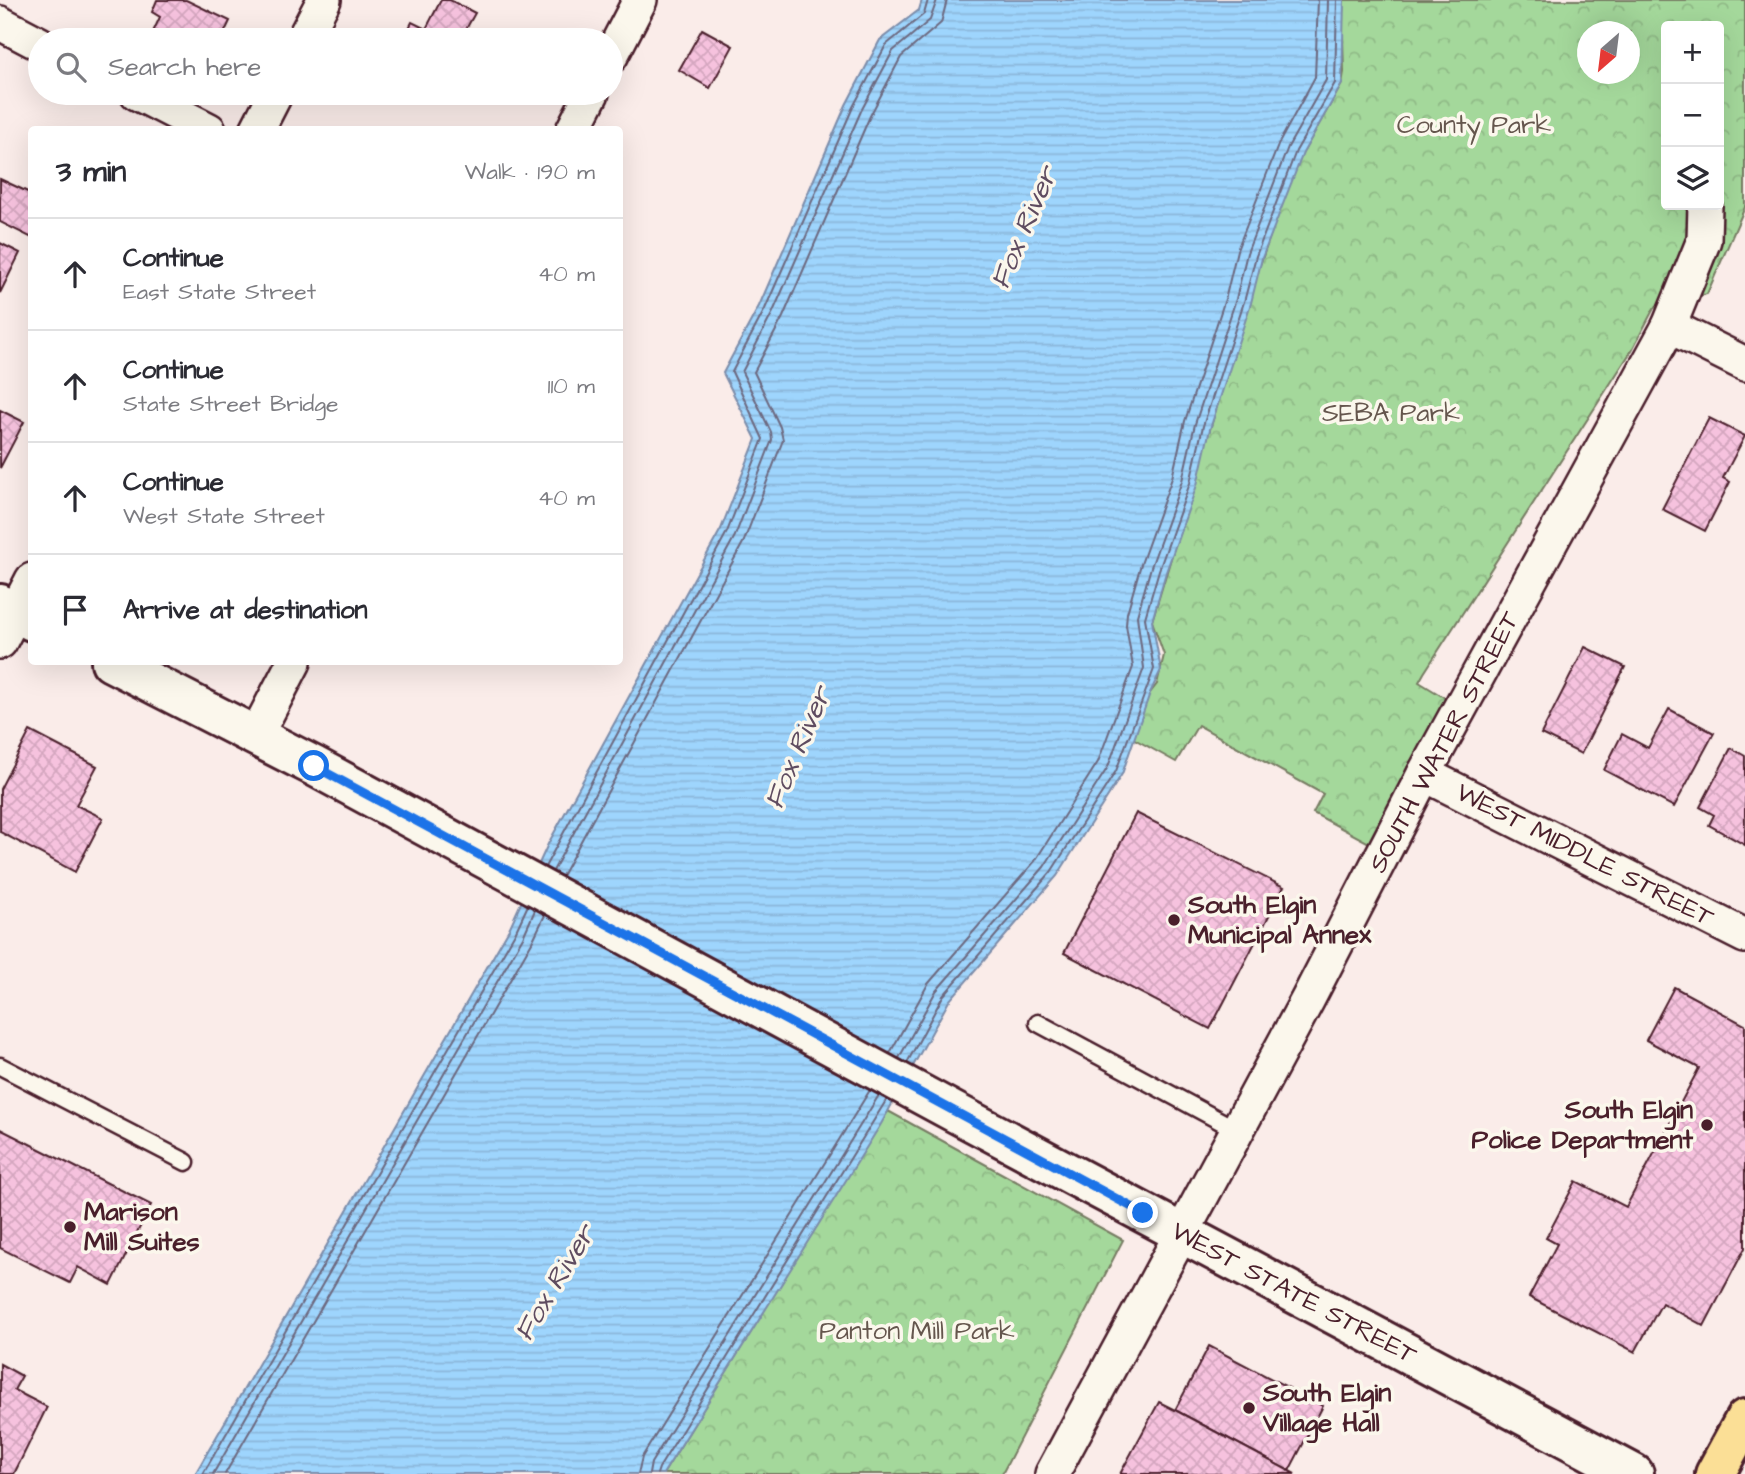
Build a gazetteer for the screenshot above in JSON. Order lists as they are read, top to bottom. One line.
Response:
{"streets":{"main road":["WEST STATE STREET"],"street":["SOUTH WATER STREET","WEST MIDDLE STREET"]},"crossings":[["SOUTH WATER STREET","WEST MIDDLE STREET"],["SOUTH WATER STREET","WEST STATE STREET"]],"water":["Fox River"],"parks":["County Park","SEBA Park","Panton Mill Park"],"places":["South Elgin Municipal Annex","South Elgin Police Department","Marison Mill Suites","South Elgin Village Hall"],"north":"bottom left","page":{"map_buttons":["+","−"],"search":"Search here","heading":["3 min","Walk · 190 m"],"list":[["Continue","East State Street","40 m"],["Continue","State Street Bridge","110 m"],["Continue","West State Street","40 m"],"Arrive at destination"]}}
